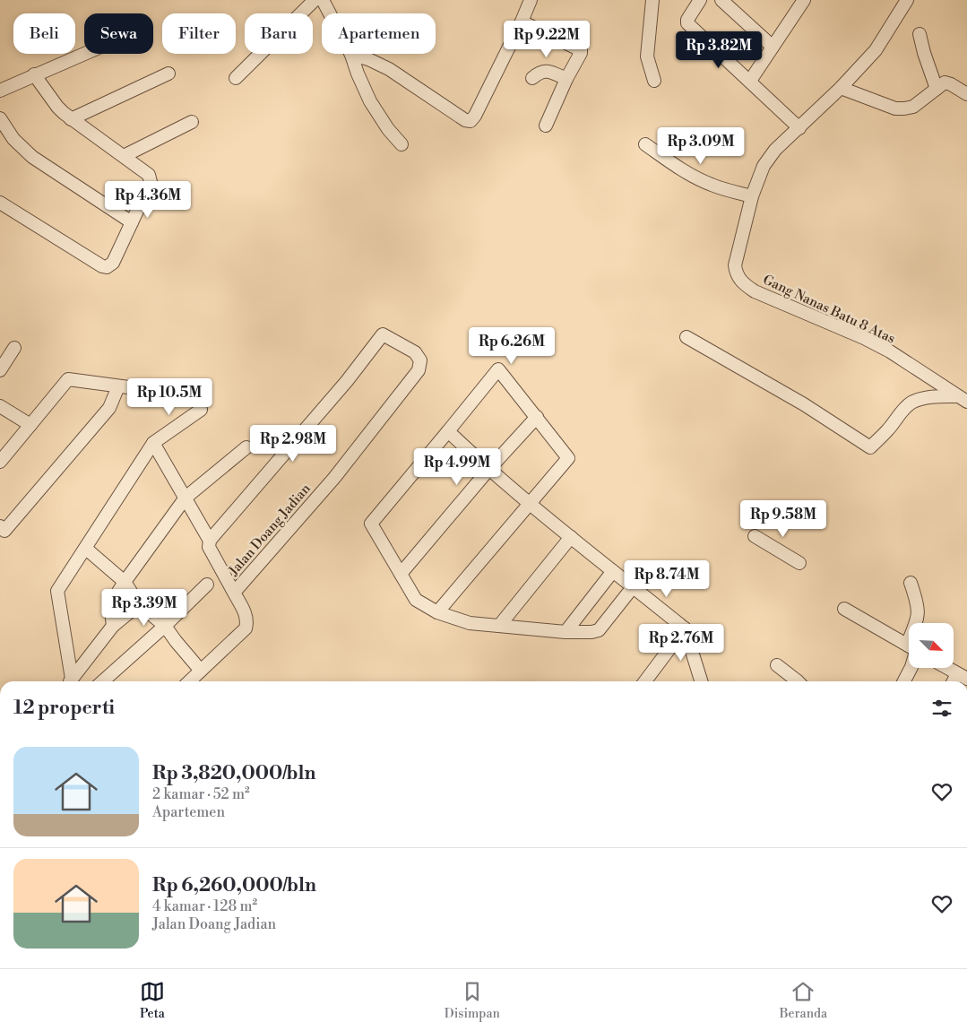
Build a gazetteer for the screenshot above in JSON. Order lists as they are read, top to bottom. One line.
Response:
{"streets":{"street":["Gang Nanas Batu 8 Atas","Jalan Doang Jadian"]},"north":"bottom right","page":{"chip":["Beli","Sewa","Filter","Baru","Apartemen"],"price":["Rp 9.22M","Rp 3.82M","Rp 3.09M","Rp 4.36M","Rp 6.26M","Rp 10.5M","Rp 2.98M","Rp 4.99M","Rp 9.58M","Rp 8.74M","Rp 3.39M","Rp 2.76M"],"heading":"12 properti","list":[{"name":"Rp 3,820,000/bln","note":"2 kamar · 52 m² · Apartemen"},{"name":"Rp 6,260,000/bln","note":"4 kamar · 128 m² · Jalan Doang Jadian"}],"tabs":["Peta","Disimpan","Beranda"]}}
